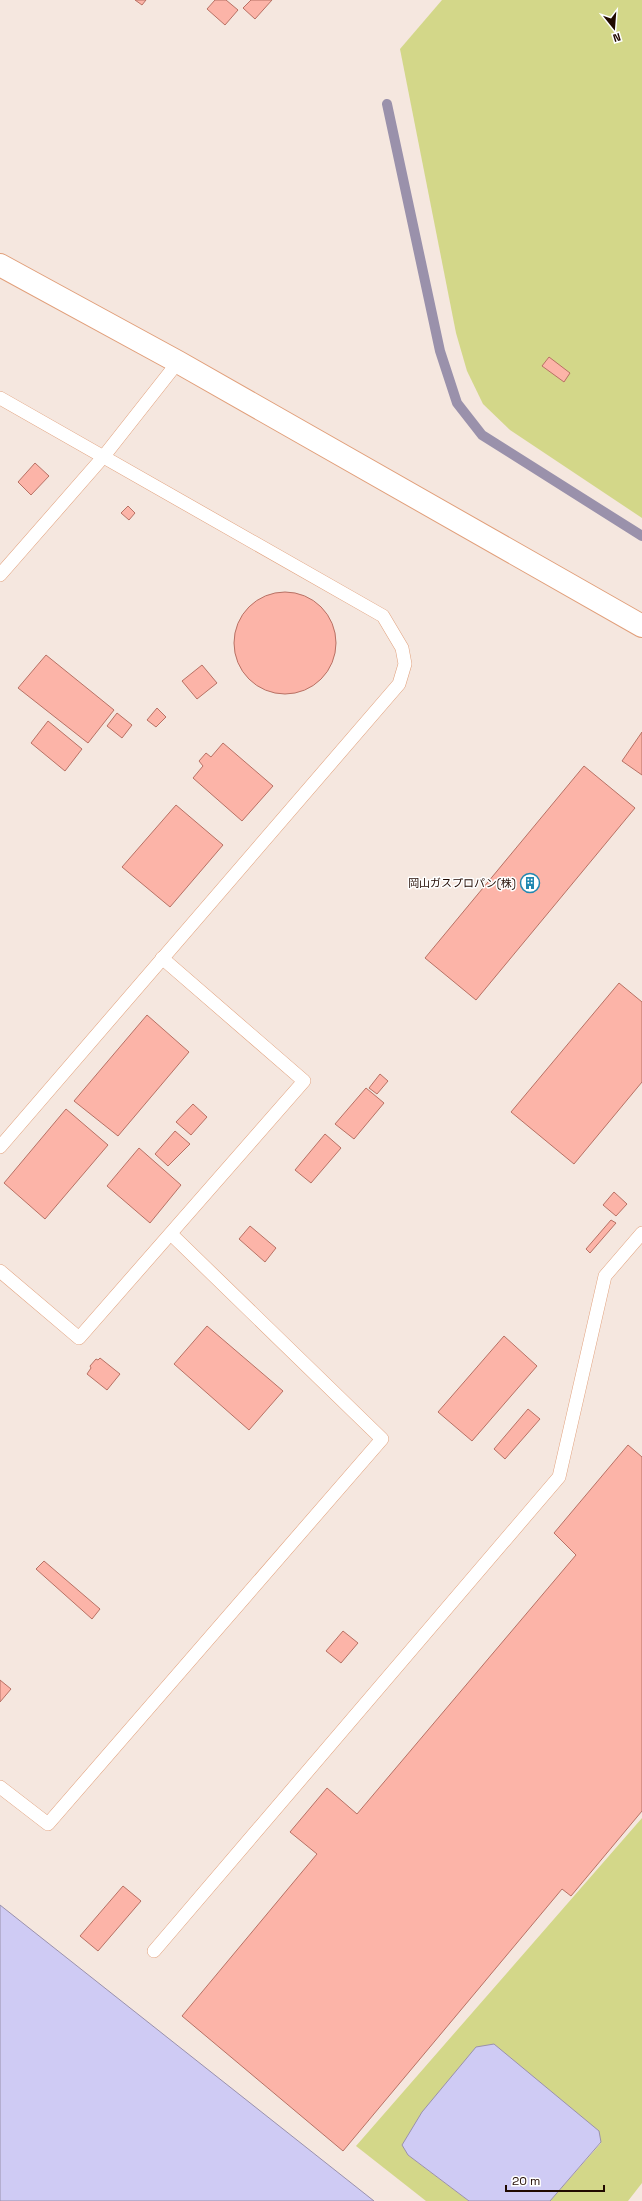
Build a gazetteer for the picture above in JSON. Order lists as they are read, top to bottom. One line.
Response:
{"places":{"building":["岡山ガスプロパン(株)"]},"scale_bar":"20 m","north":"bottom"}
